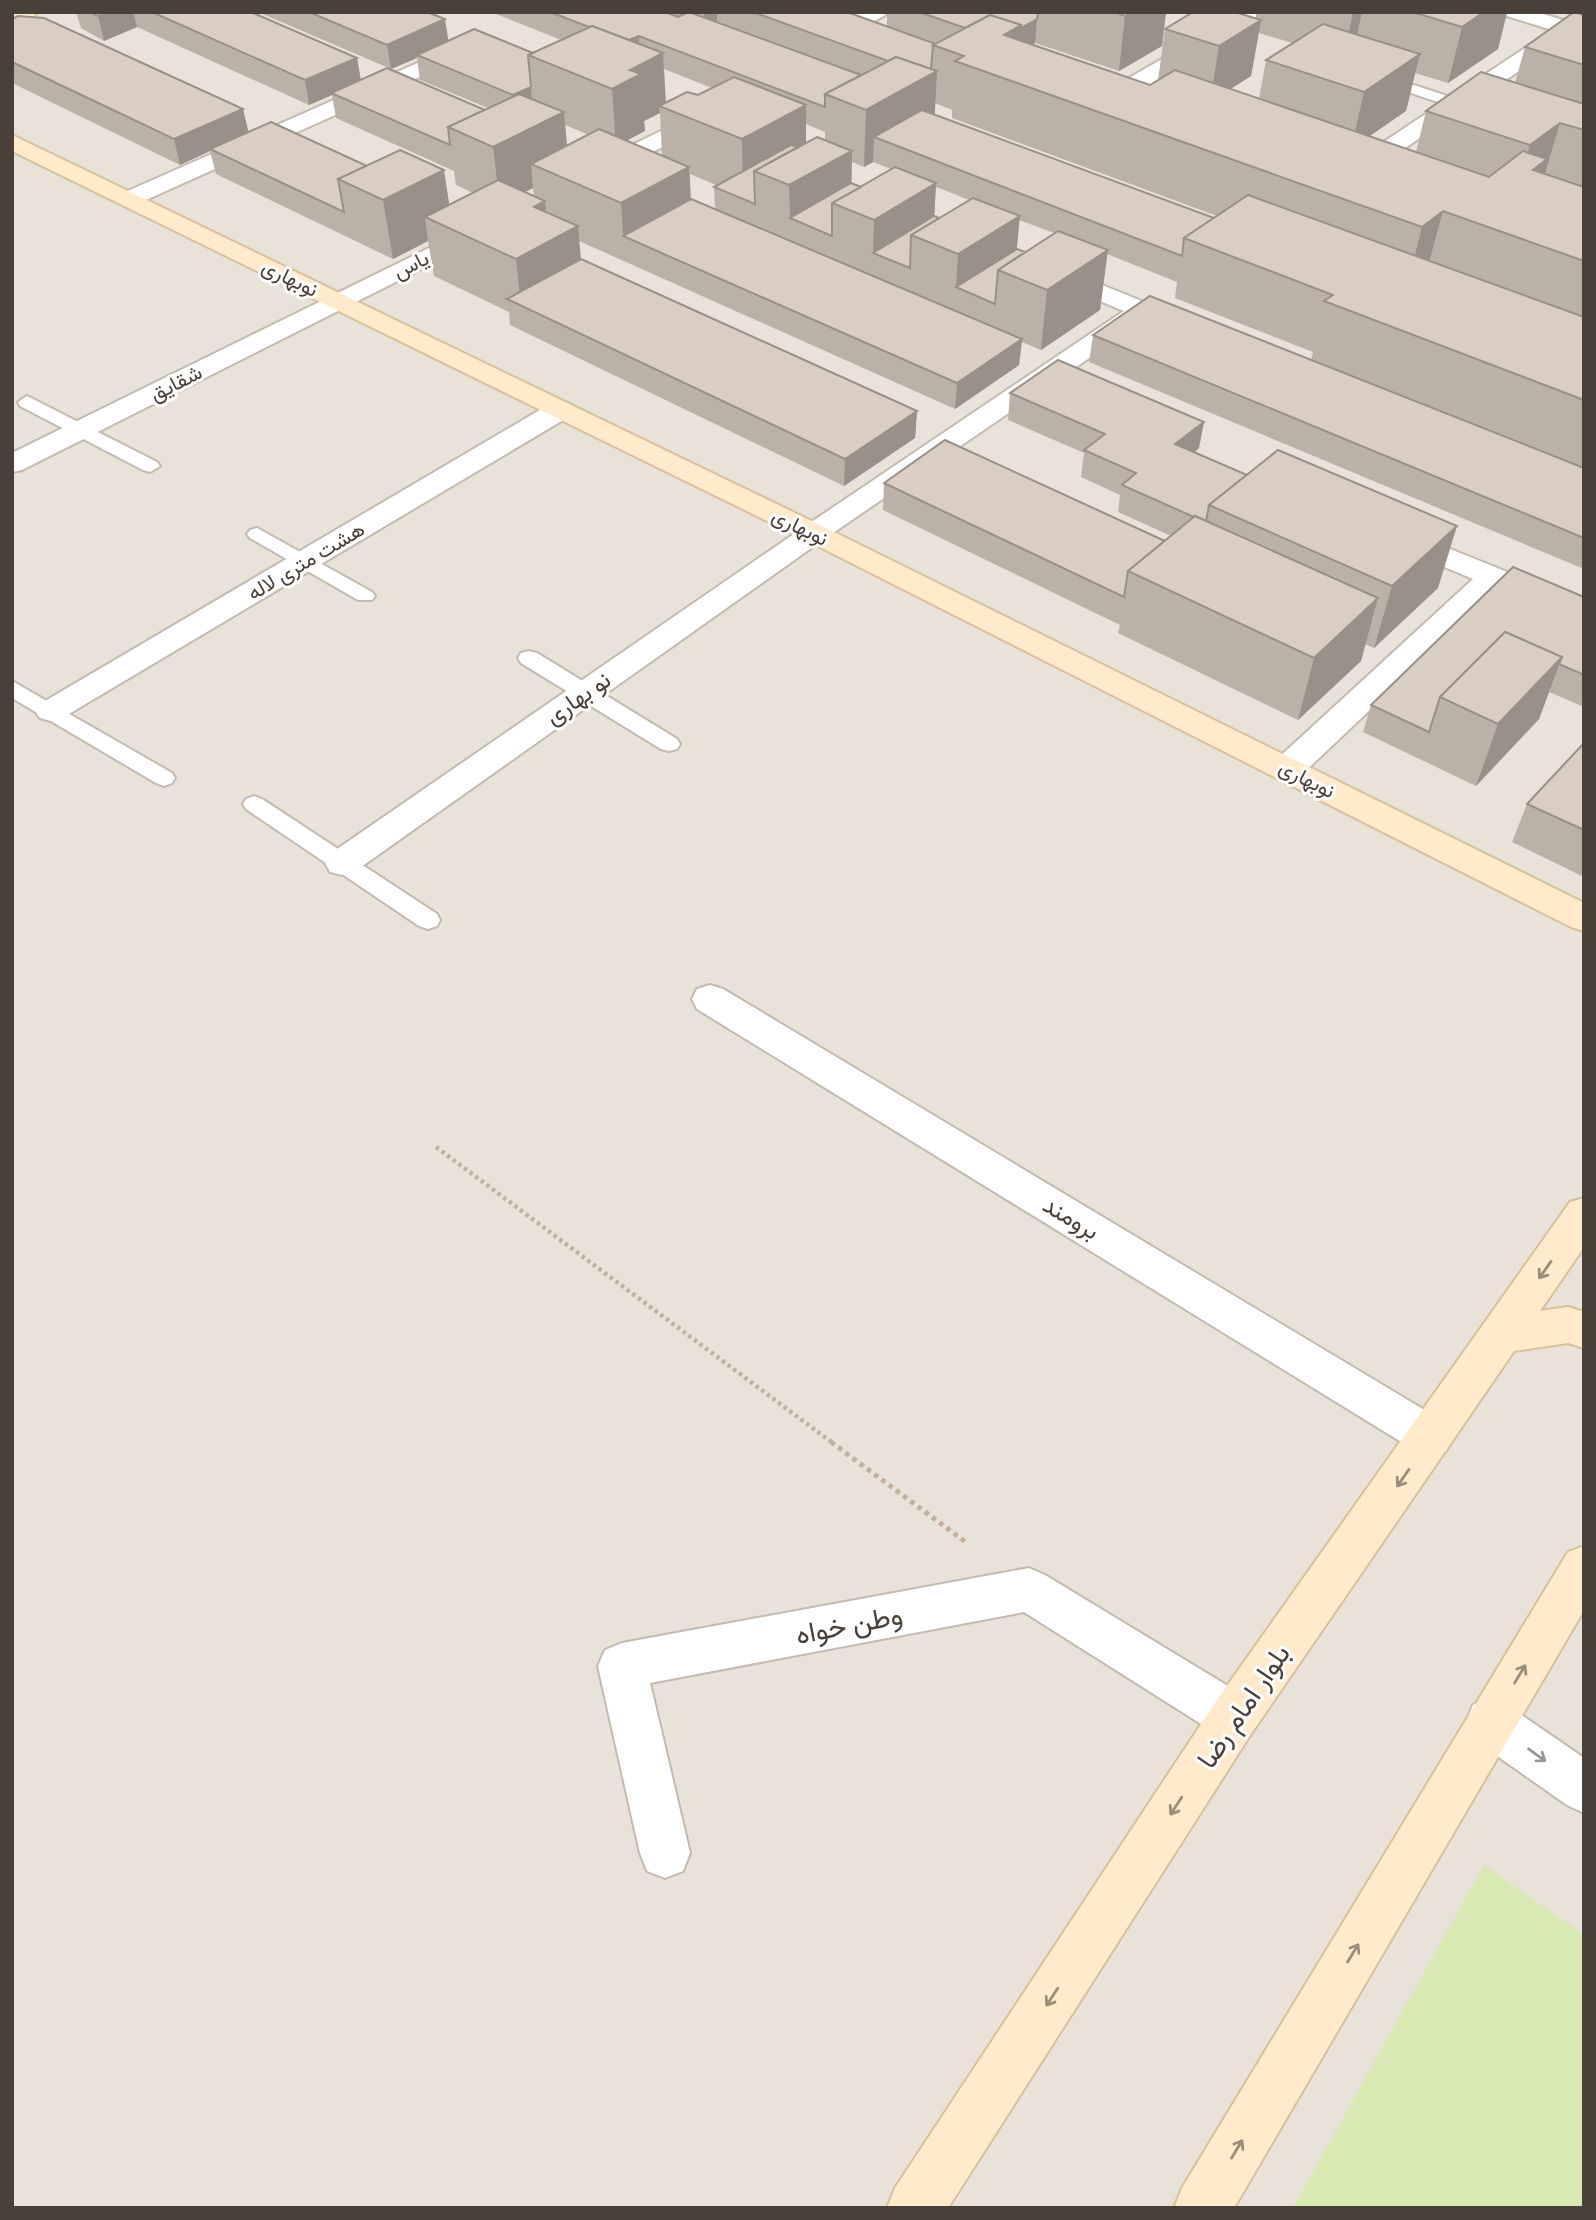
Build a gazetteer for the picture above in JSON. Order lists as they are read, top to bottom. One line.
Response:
{"streets":{"street":["یاس","نوبهاری","شقایق","هشت متری لاله","نو بهاری","برومند","وطن خواه","بلوار امام رضا"]},"crossings":[["یاس","نوبهاری"],["یاس","شقایق"],["نوبهاری","شقایق"],["نوبهاری","هشت متری لاله"],["نوبهاری","نو بهاری"],["برومند","بلوار امام رضا"]]}
